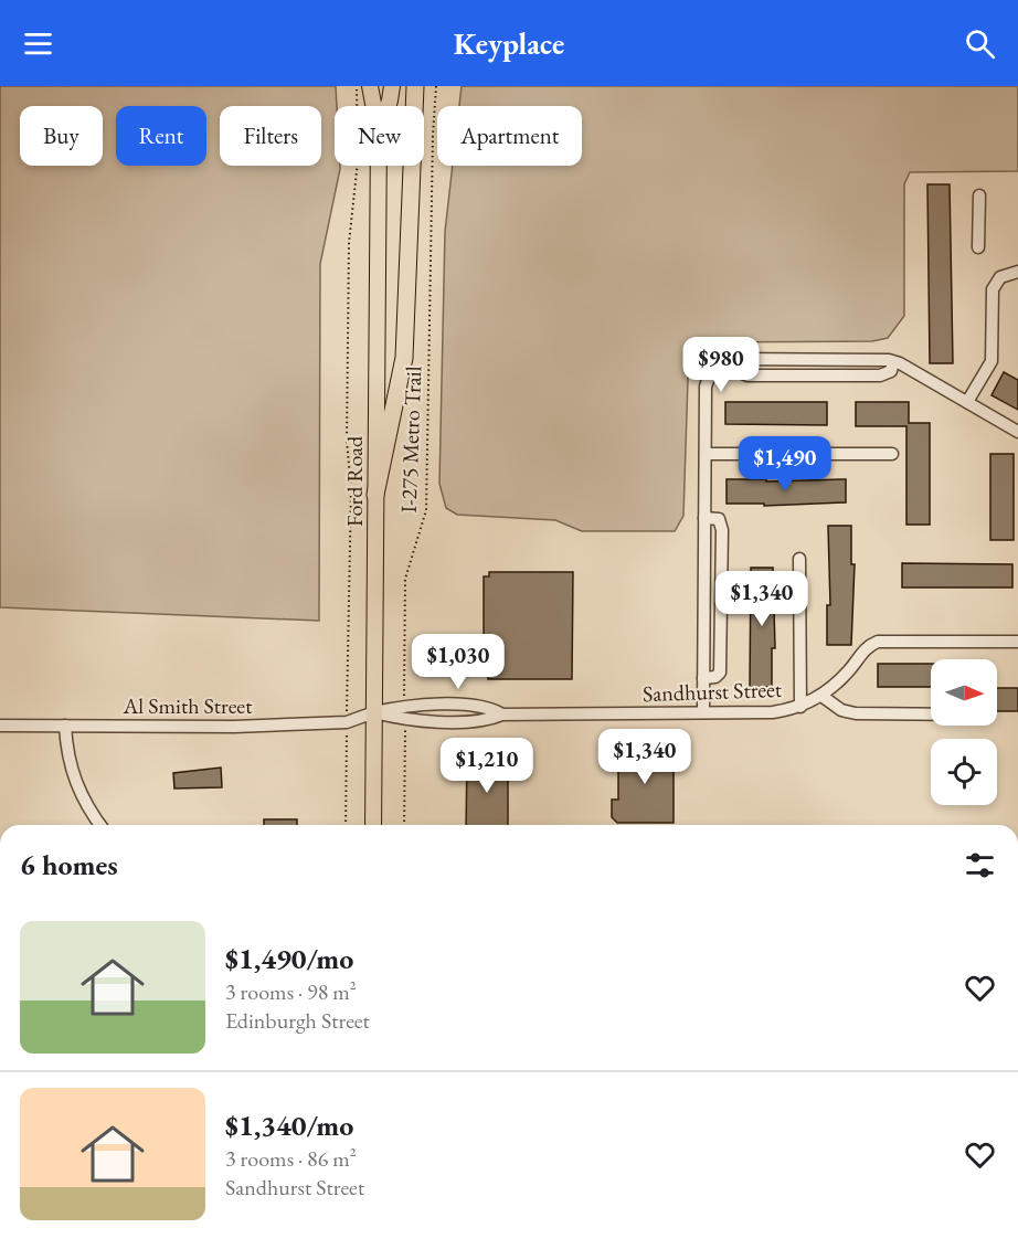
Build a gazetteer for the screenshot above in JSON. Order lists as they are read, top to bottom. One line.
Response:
{"streets":{"main road":["Ford Road"],"street":["Sandhurst Street","Al Smith Street"],"path":["I-275 Metro Trail"]},"crossings":[["I-275 Metro Trail","Sandhurst Street"],["Ford Road","Sandhurst Street"],["Ford Road","Al Smith Street"],["Sandhurst Street","Al Smith Street"]],"north":"right","page":{"header":"Keyplace","chip":["Buy","Rent","Filters","New","Apartment"],"price":["$980","$1,490","$1,340","$1,030","$1,340","$1,210"],"heading":"6 homes","list":[{"name":"$1,490/mo","note":"3 rooms · 98 m² · Edinburgh Street"},{"name":"$1,340/mo","note":"3 rooms · 86 m² · Sandhurst Street"}]}}
